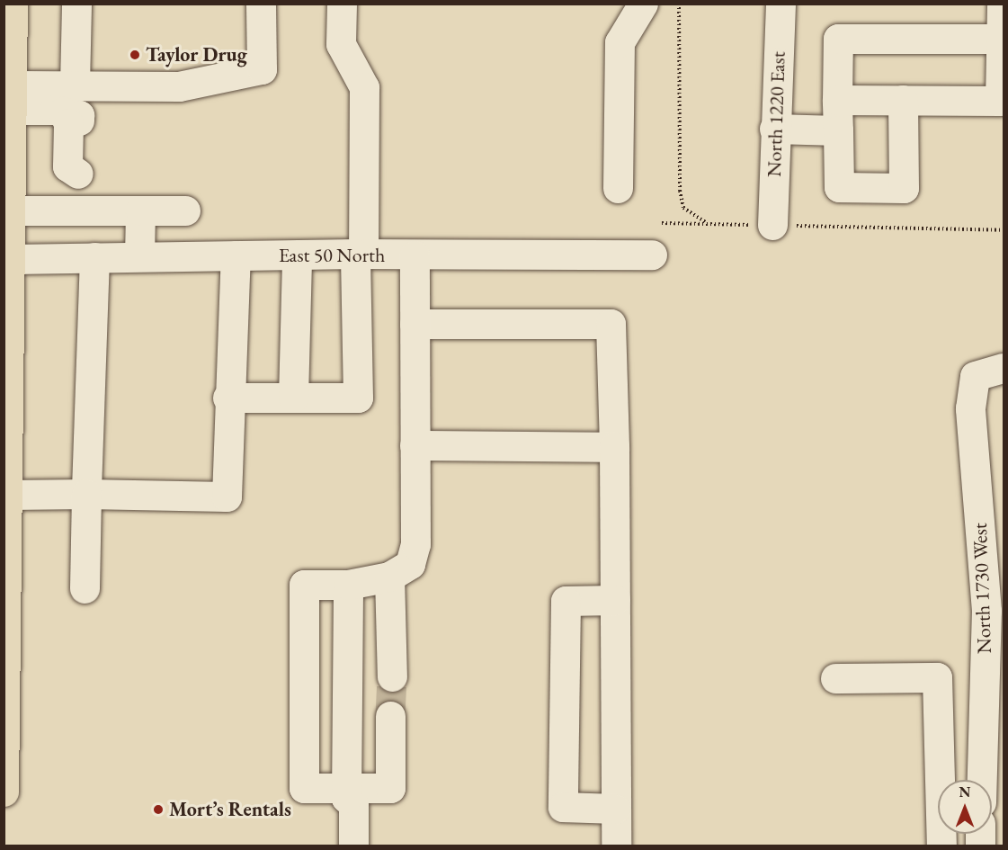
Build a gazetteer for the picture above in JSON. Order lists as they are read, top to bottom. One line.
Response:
{"streets":{"street":["North 1220 East","East 50 North","North 1730 West"]},"places":["Taylor Drug","Mort’s Rentals"],"north":"top"}
